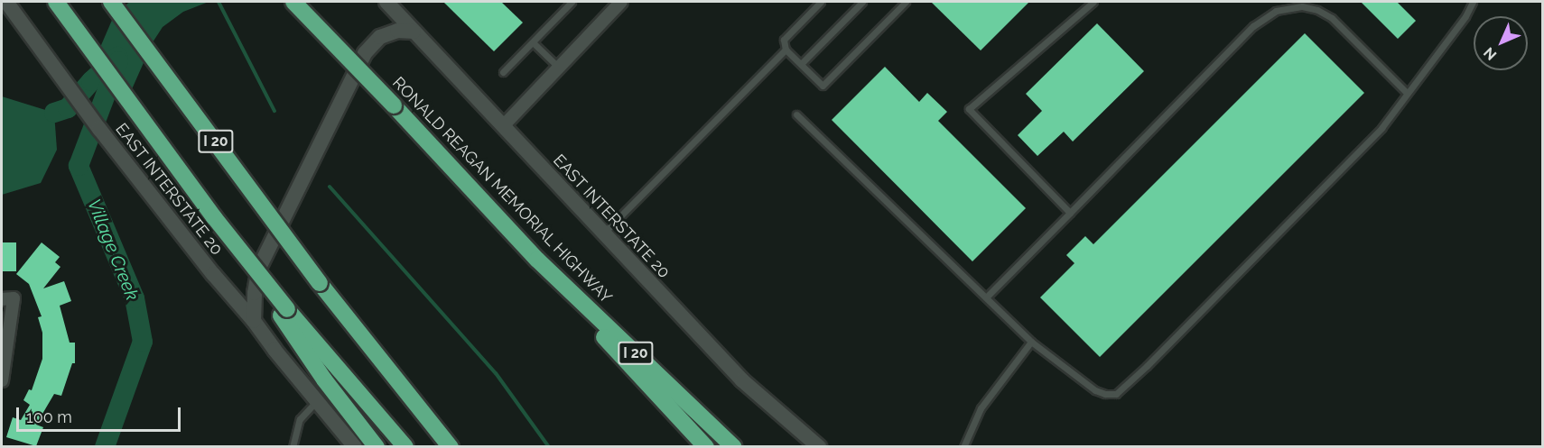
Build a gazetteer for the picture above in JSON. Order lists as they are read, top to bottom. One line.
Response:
{"streets":{"highway":["I 20","RONALD REAGAN MEMORIAL HIGHWAY"],"main road":["EAST INTERSTATE 20"]},"water":["Village Creek"],"scale_bar":"100 m","north":"bottom left"}
